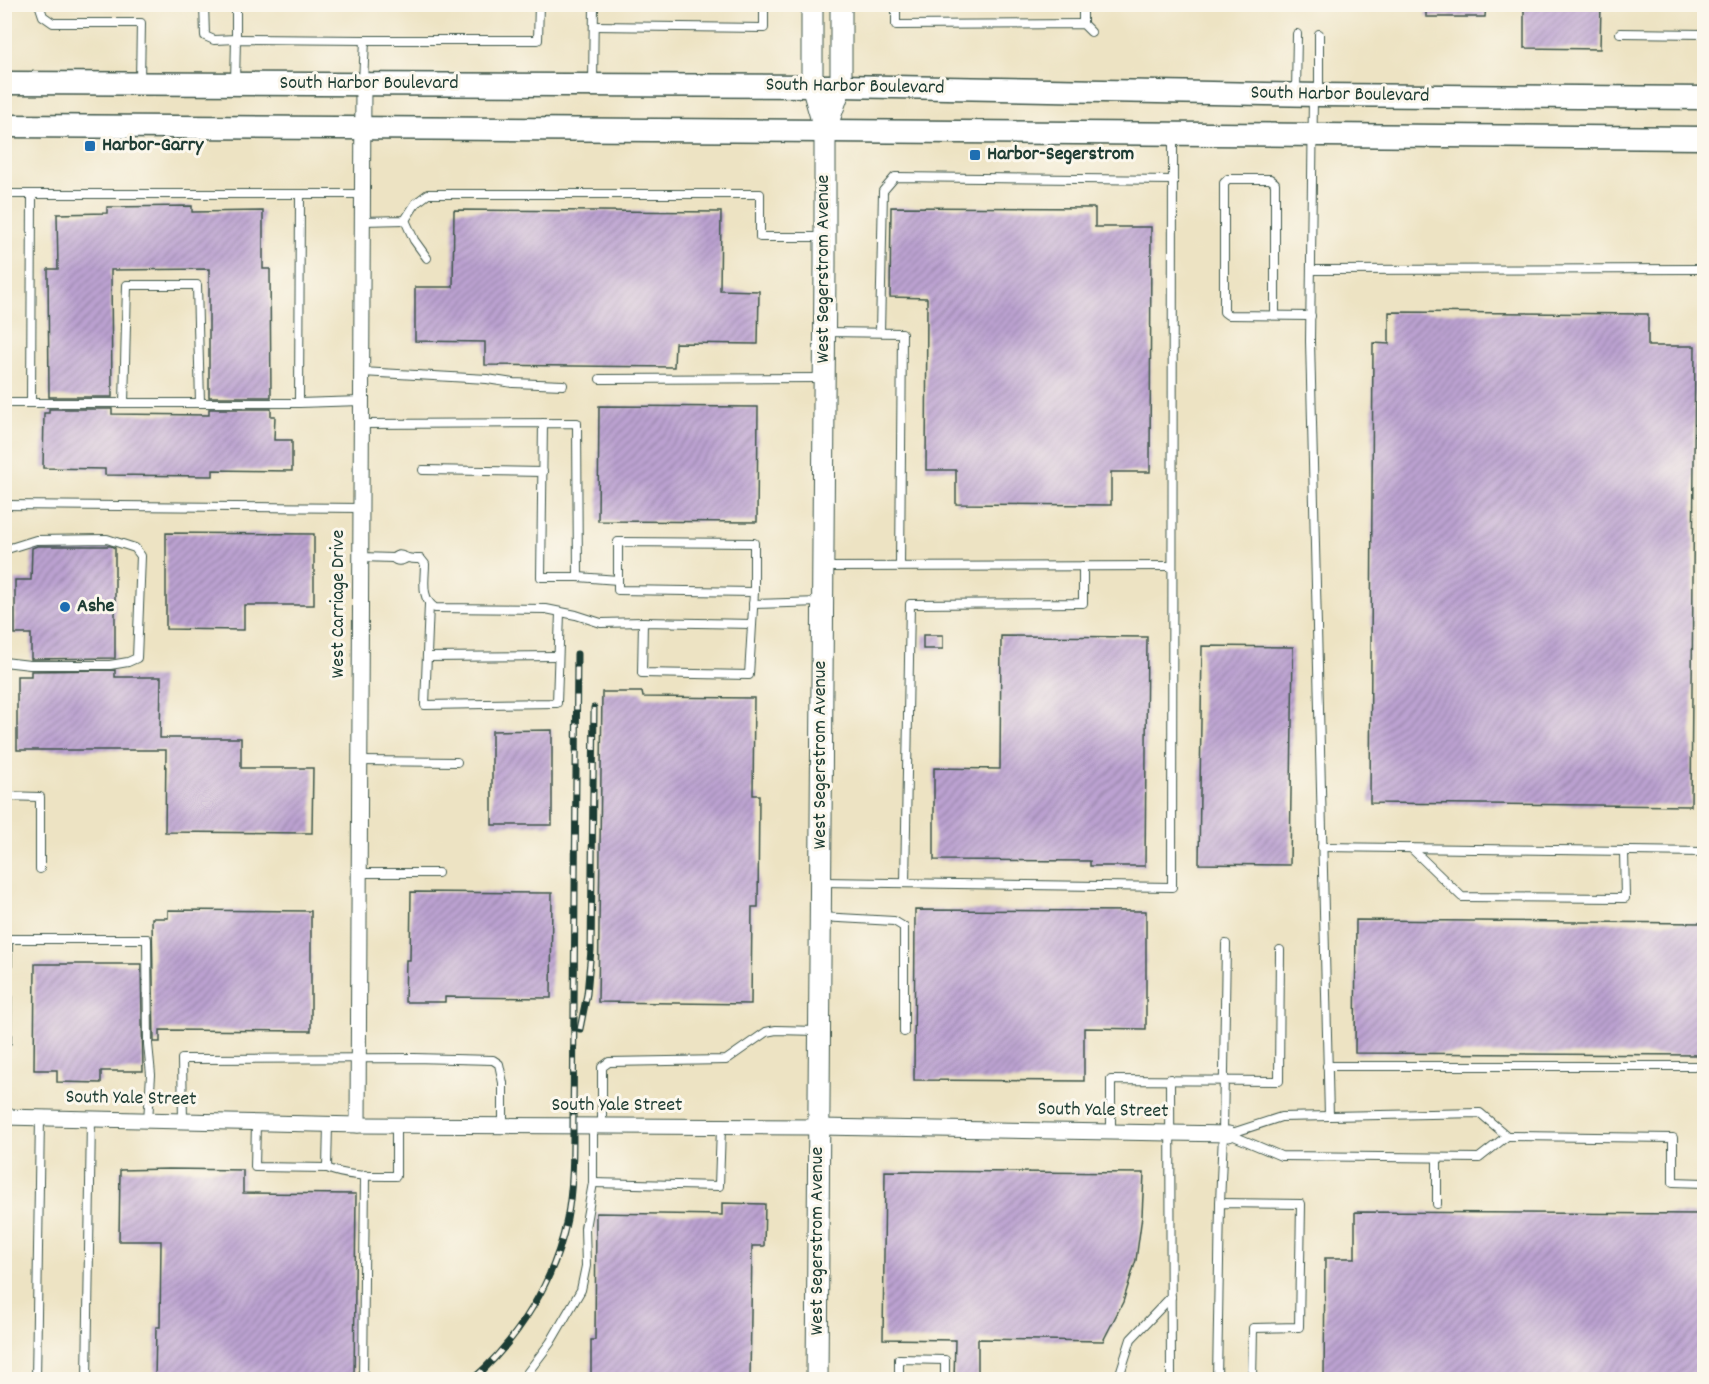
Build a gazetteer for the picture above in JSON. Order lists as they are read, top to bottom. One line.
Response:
{"streets":{"main road":["South Harbor Boulevard","West Segerstrom Avenue"],"street":["West Carriage Drive","South Yale Street"]},"crossings":[["South Harbor Boulevard","West Segerstrom Avenue"],["South Harbor Boulevard","West Carriage Drive"],["West Segerstrom Avenue","South Yale Street"],["West Carriage Drive","South Yale Street"]],"places":{"transit":["Harbor-Garry","Harbor-Segerstrom"],"other":["Ashe"]}}
